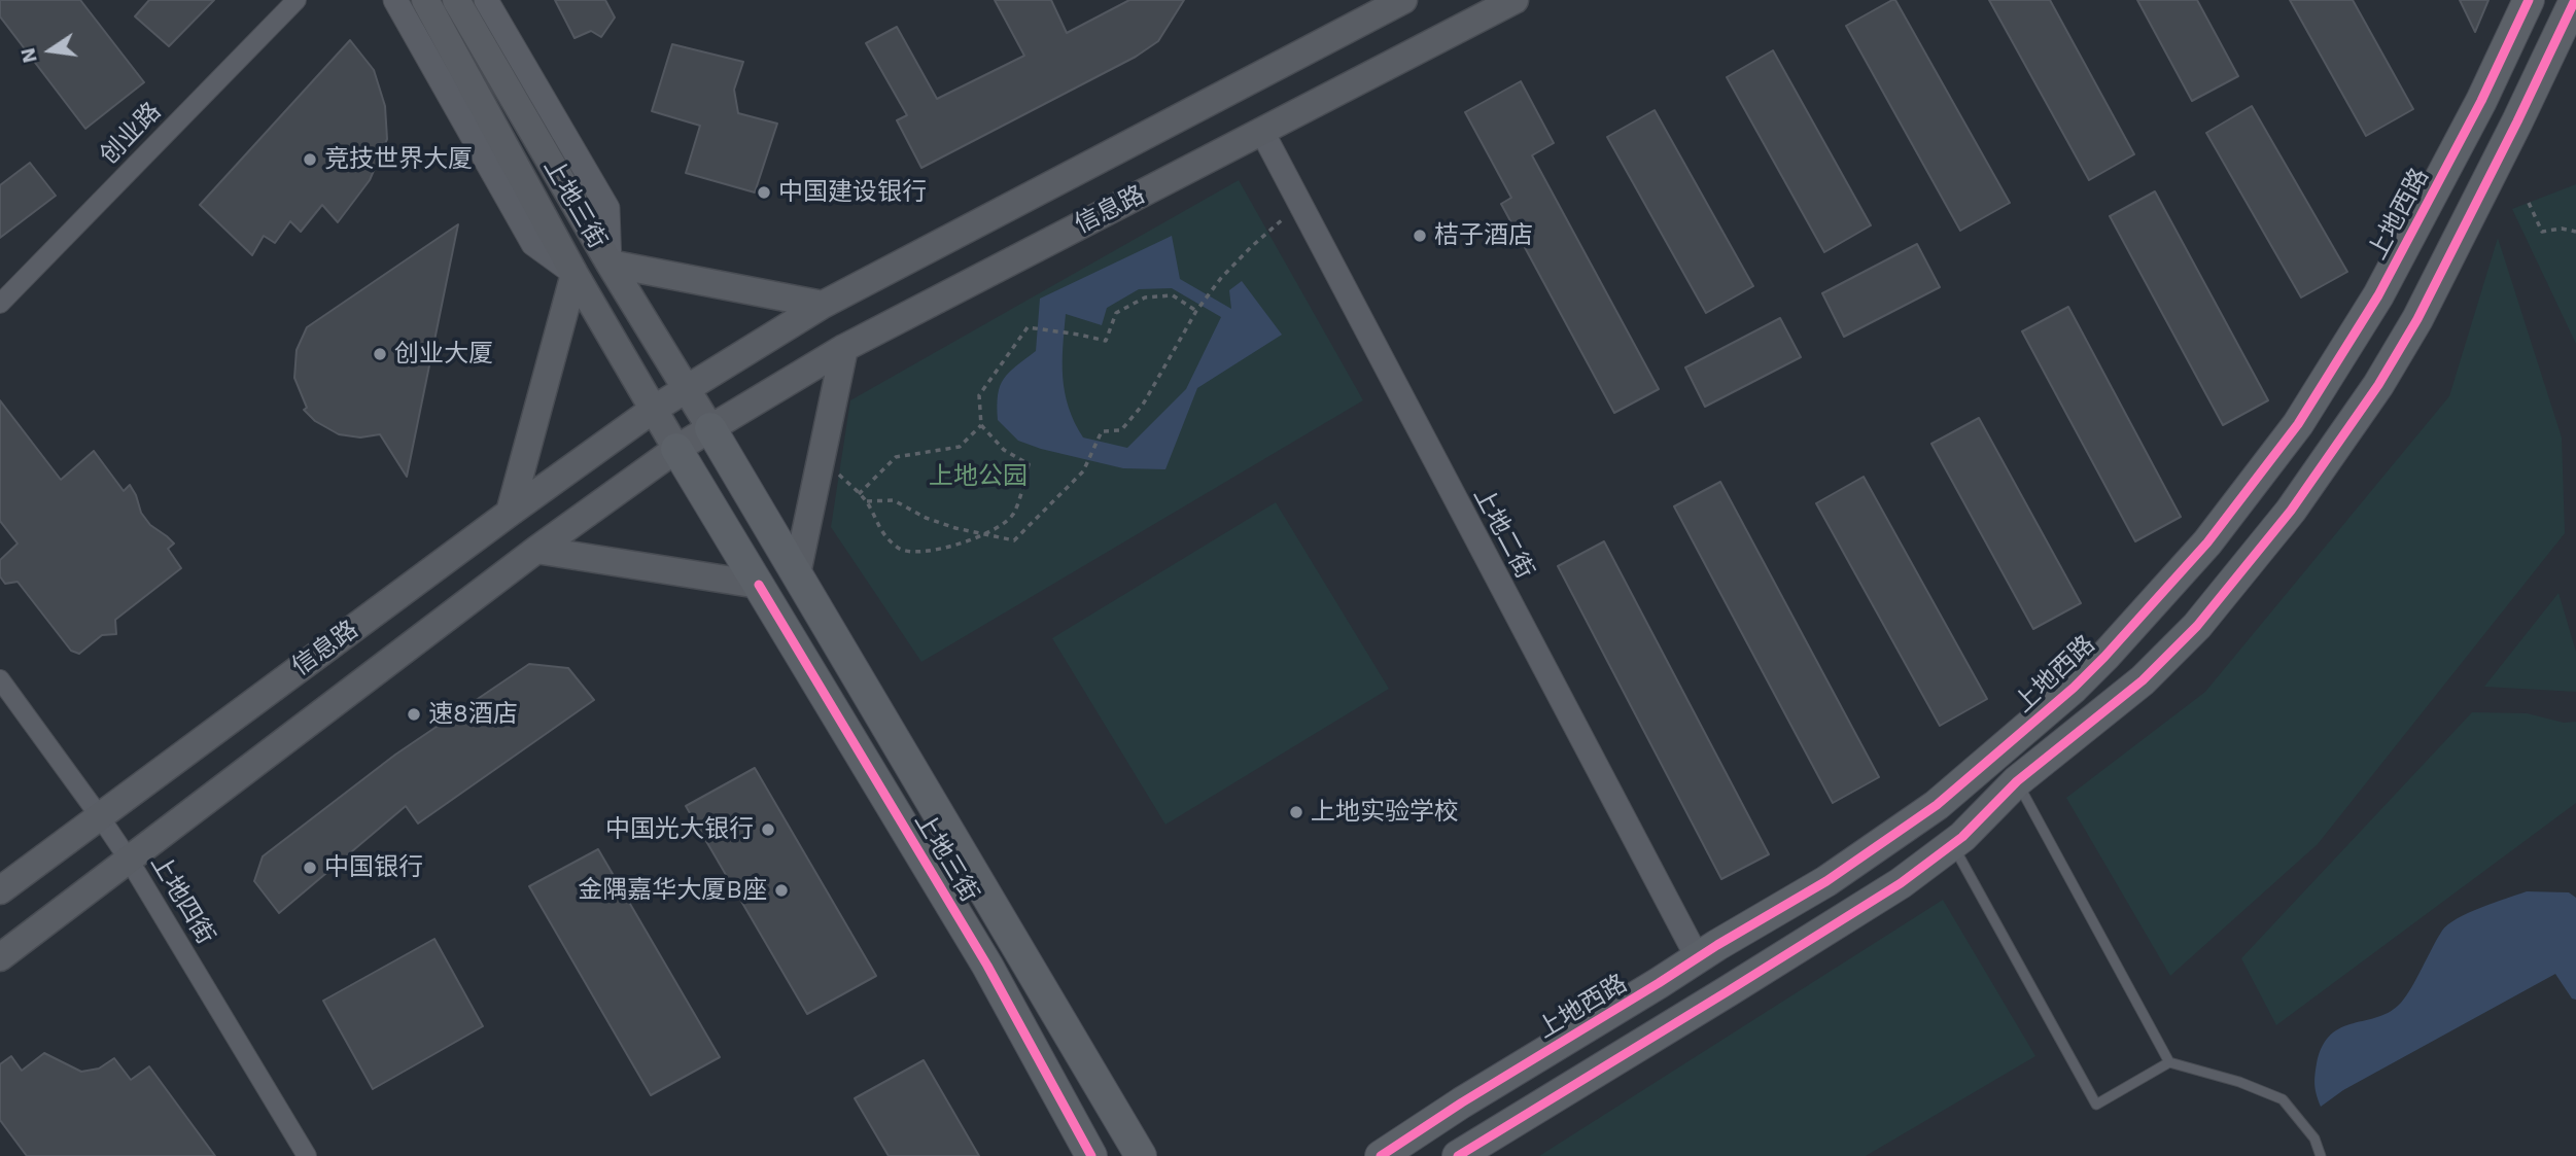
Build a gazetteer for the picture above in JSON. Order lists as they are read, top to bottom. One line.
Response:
{"streets":{"main road":["上地三街","信息路","上地西路"],"street":["创业路","上地二街","上地四街"]},"crossings":[["上地三街","信息路"],["信息路","上地二街"],["信息路","上地四街"],["上地西路","上地二街"]],"parks":["上地公园"],"places":["竞技世界大厦","中国建设银行","桔子酒店","创业大厦","速8酒店","上地实验学校","中国光大银行","中国银行","金隅嘉华大厦B座"],"north":"left"}
